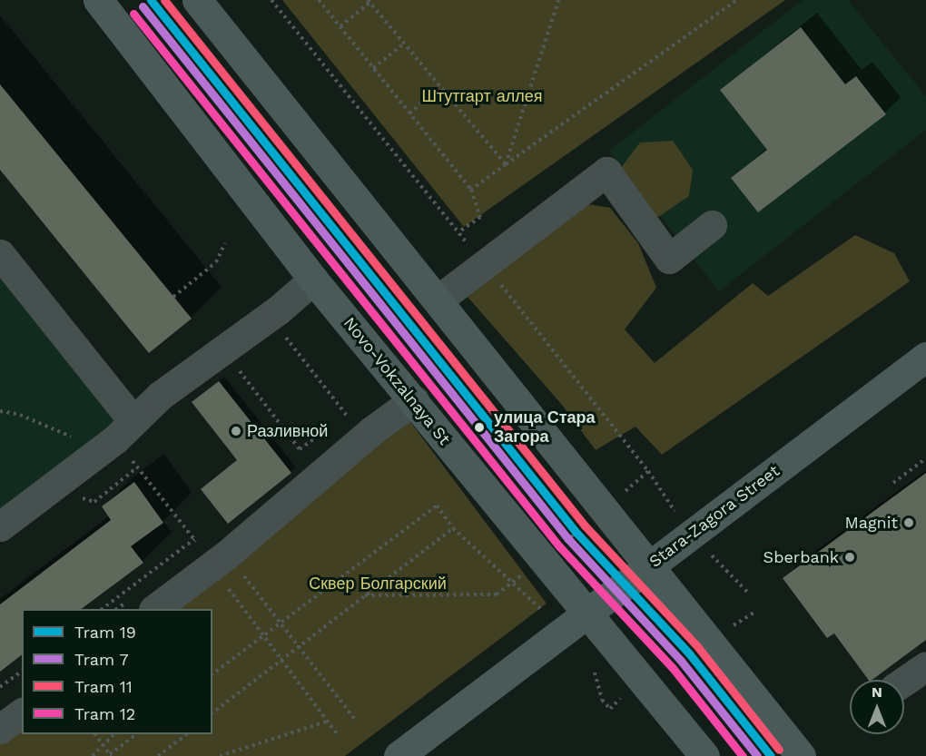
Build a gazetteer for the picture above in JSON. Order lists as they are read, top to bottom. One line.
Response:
{"streets":{"main road":["Novo-Vokzalnaya St","Stara-Zagora Street"]},"crossings":[["Novo-Vokzalnaya St","Stara-Zagora Street"]],"parks":["Штутгарт аллея","Сквер Болгарский"],"places":["улица Стара Загора","Разливной","Magnit","Sberbank"],"lines":["tram line 19","tram line 11","tram line 7","tram line 12"],"legend":["Tram 19","Tram 7","Tram 11","Tram 12"],"north":"top"}
